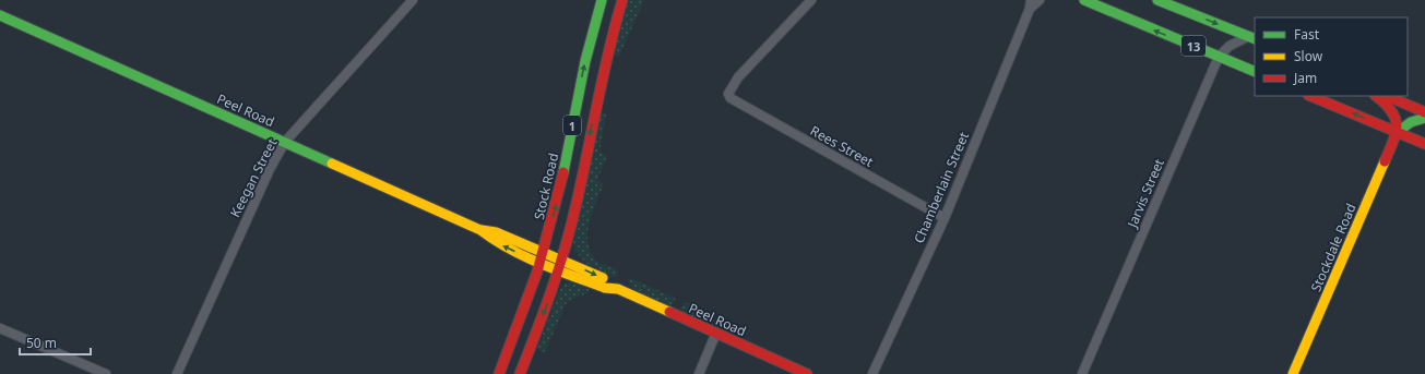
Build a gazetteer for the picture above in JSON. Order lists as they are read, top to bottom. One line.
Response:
{"streets":{"main road":["13","Peel Road","1","Stock Road","Stockdale Road"],"street":["Rees Street","Keegan Street","Chamberlain Street","Jarvis Street"]},"crossings":[["13","Jarvis Street"],["Peel Road","1"],["Peel Road","Keegan Street"],["Peel Road","Stock Road"],["Rees Street","Chamberlain Street"]],"legend":["Fast","Slow","Jam"],"scale_bar":"50 m"}
